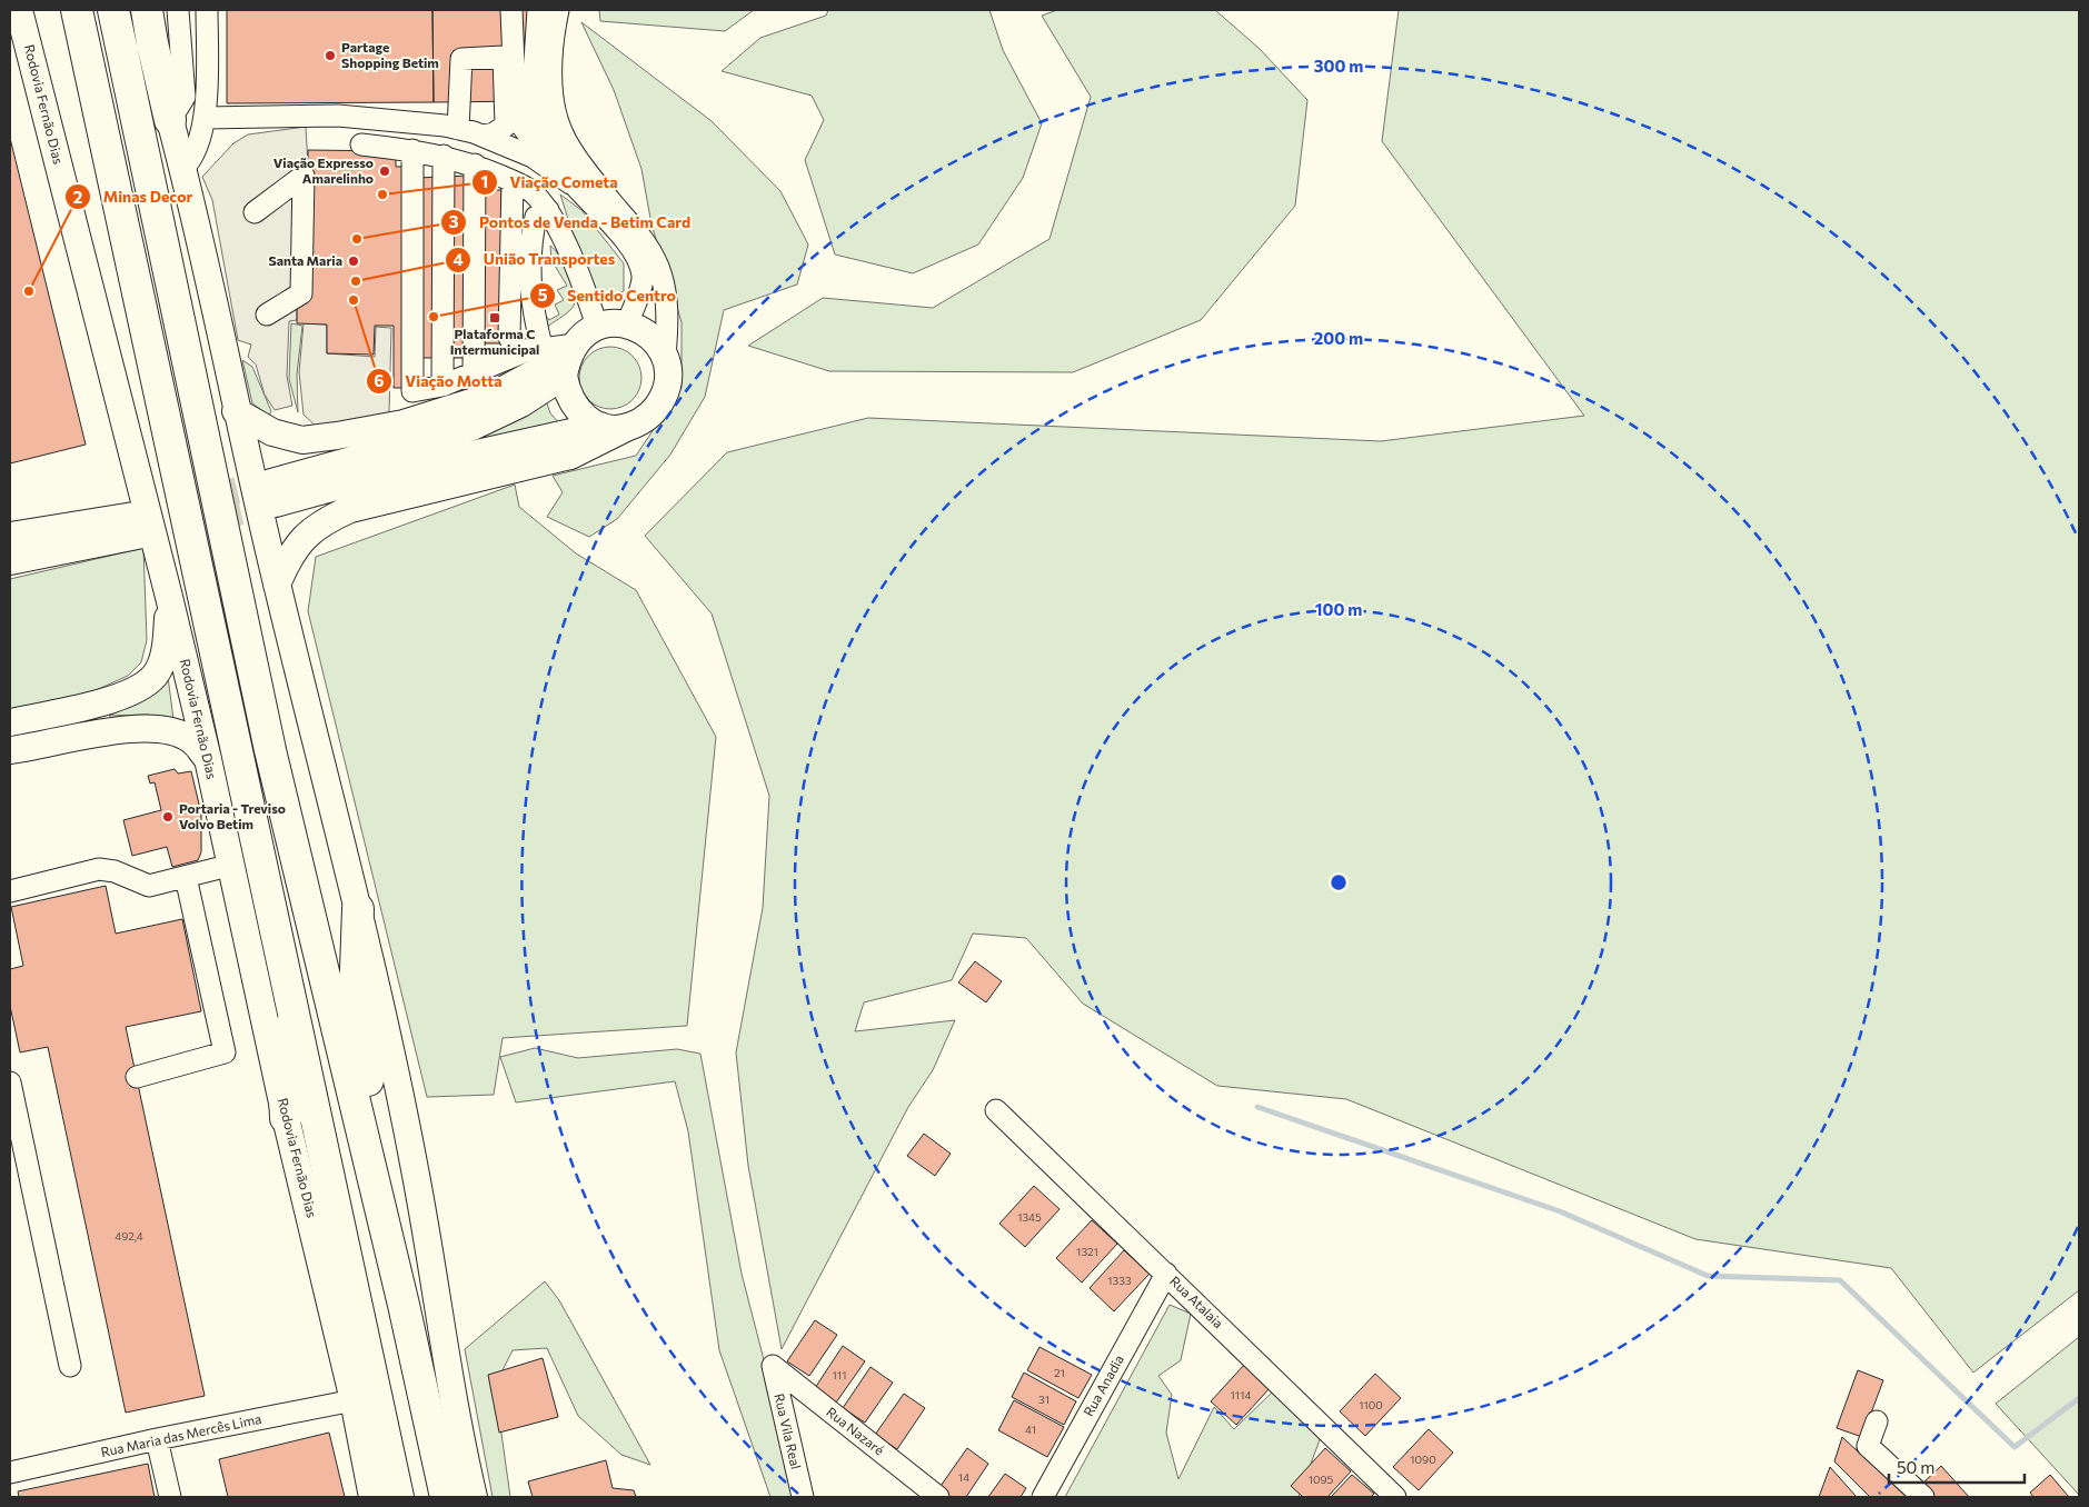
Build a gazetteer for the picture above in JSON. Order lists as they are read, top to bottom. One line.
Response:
{"streets":{"highway":["Rodovia Fernão Dias"],"street":["Rua Atalaia","Rua Anadia","Rua Vila Real","Rua Nazaré","Rua Maria das Mercês Lima"]},"crossings":[["Rodovia Fernão Dias","Rua Maria das Mercês Lima"],["Rua Atalaia","Rua Anadia"],["Rua Vila Real","Rua Nazaré"]],"places":{"other":["Partage Shopping Betim","Viação Expresso Amarelinho","Viação Cometa","Pontos de Venda - Betim Card","Santa Maria","União Transportes","Minas Decor","Viação Motta","Sentido Centro","Portaria - Treviso Volvo Betim"],"transit":["Plataforma C Intermunicipal"]},"house_numbers":["1345","492,4","1321","1333","21","111","1114","31","1100","41","1090","14","1095"],"scale_bar":"50 m","rings":["300 m","200 m","100 m"]}
